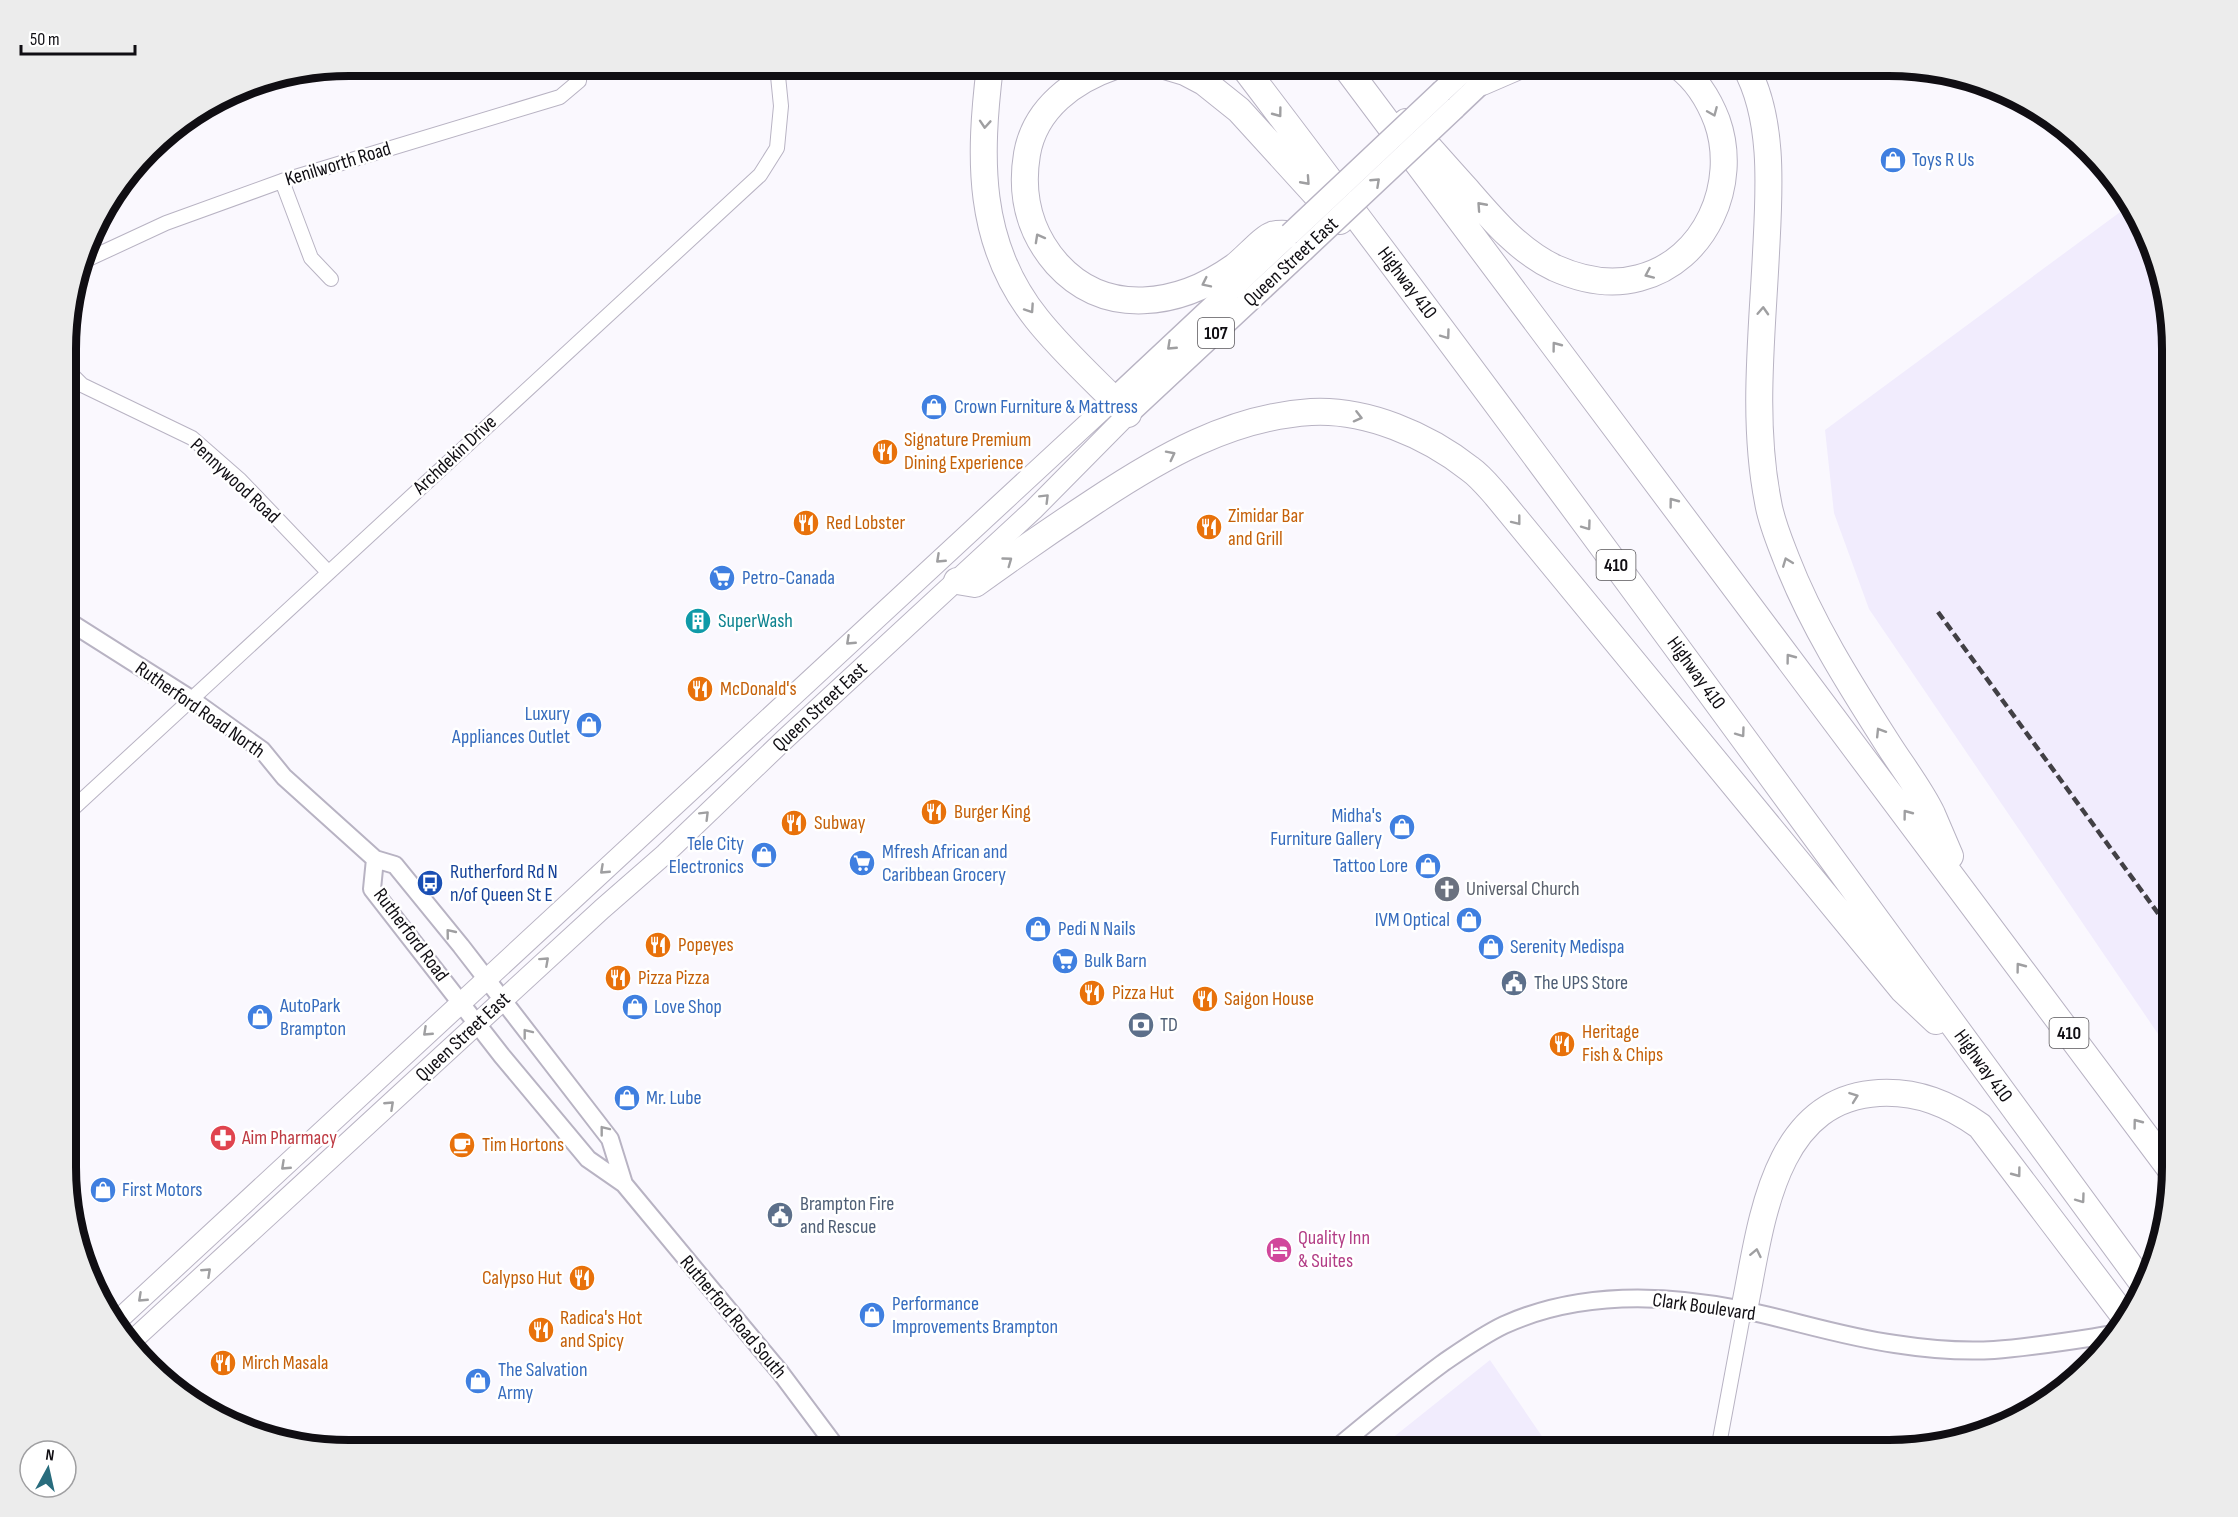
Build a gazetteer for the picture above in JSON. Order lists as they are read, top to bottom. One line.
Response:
{"streets":{"highway":["Highway 410","410"],"main road":["Queen Street East"],"street":["Kenilworth Road","Archdekin Drive","Pennywood Road","Rutherford Road North","Rutherford Road","Clark Boulevard","Rutherford Road South"]},"crossings":[["Queen Street East","Rutherford Road"],["Queen Street East","Rutherford Road South"],["Archdekin Drive","Pennywood Road"],["Archdekin Drive","Rutherford Road North"],["Rutherford Road North","Rutherford Road"],["Rutherford Road","Rutherford Road South"]],"places":{"shop":["Toys R Us","Crown Furniture & Mattress","Luxury Appliances Outlet","Midha's Furniture Gallery","Tele City Electronics","Tattoo Lore","IVM Optical","Pedi N Nails","Serenity Medispa","Love Shop","AutoPark Brampton","Mr. Lube","First Motors","Performance Improvements Brampton","The Salvation Army"],"restaurant":["Signature Premium Dining Experience","Red Lobster","Zimidar Bar and Grill","McDonald's","Burger King","Subway","Popeyes","Pizza Pizza","Pizza Hut","Saigon House","Heritage Fish & Chips","Calypso Hut","Radica's Hot and Spicy","Mirch Masala"],"supermarket":["Petro-Canada","Mfresh African and Caribbean Grocery","Bulk Barn"],"building":["SuperWash"],"bus stop":["Rutherford Rd N n/of Queen St E"],"church":["Universal Church"],"public building":["The UPS Store","Brampton Fire and Rescue"],"bank":["TD"],"pharmacy":["Aim Pharmacy"],"cafe":["Tim Hortons"],"hotel":["Quality Inn & Suites"]},"scale_bar":"50 m","north":"top"}
